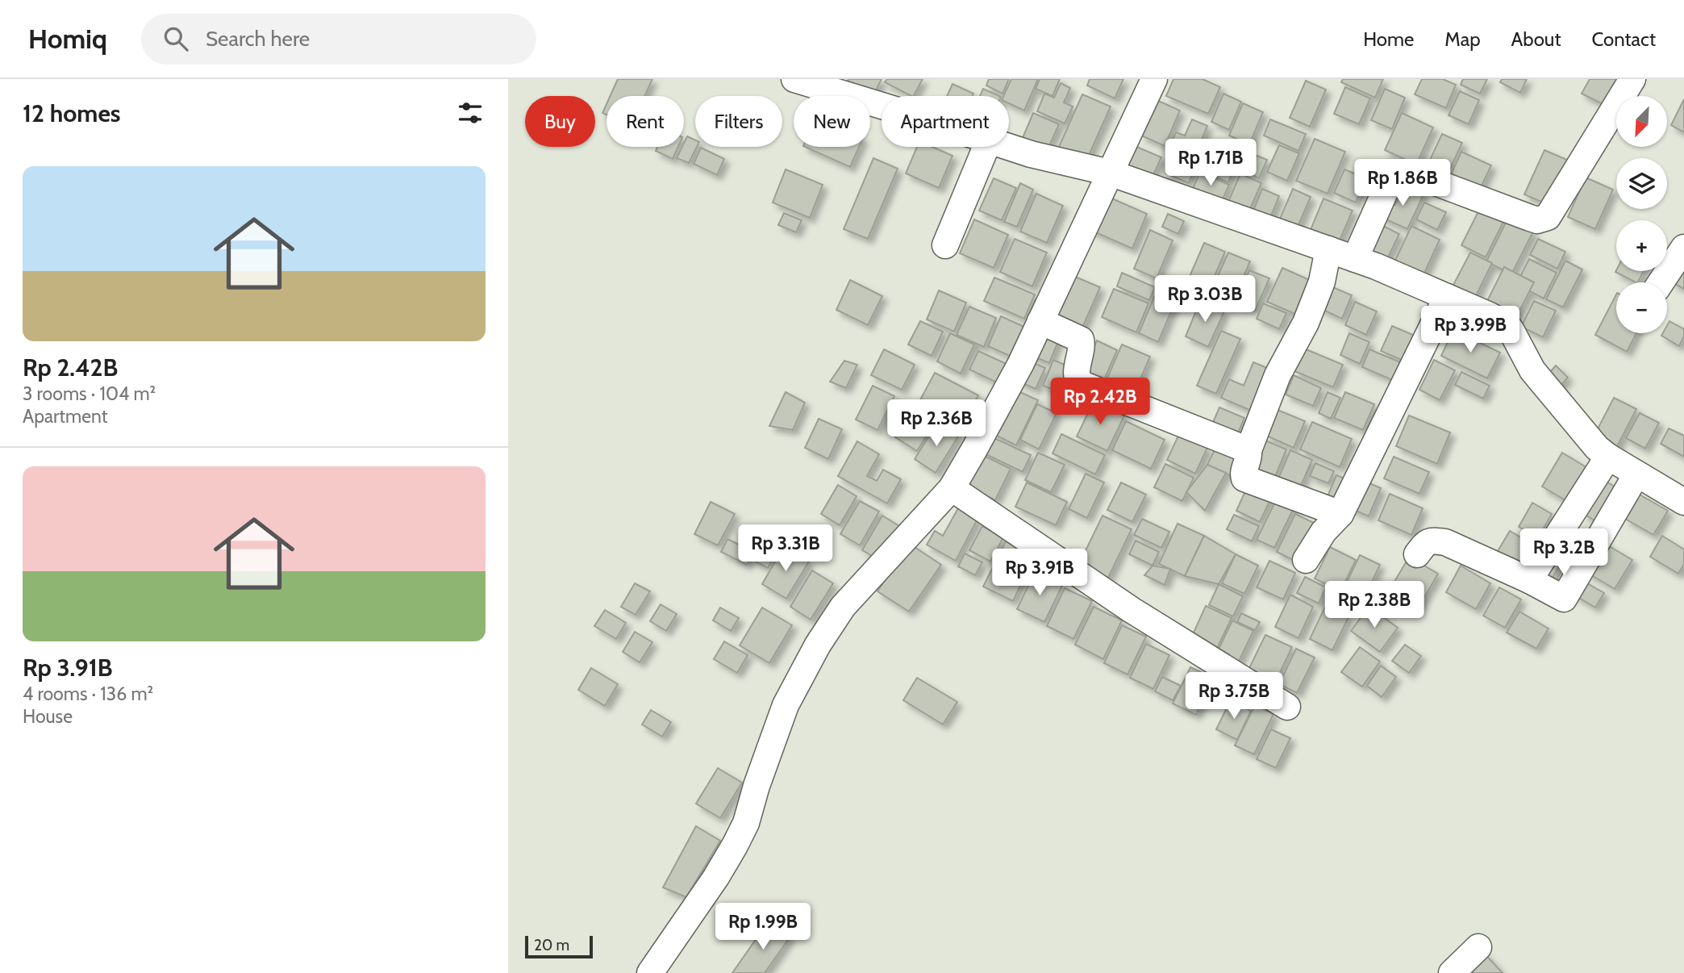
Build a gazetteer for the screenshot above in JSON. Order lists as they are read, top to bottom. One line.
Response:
{"scale_bar":"20 m","north":"bottom left","page":{"header":"Homiq","search":"Search here","nav":["Home","Map","About","Contact"],"heading":"12 homes","map_buttons":["+","−"],"chip":["Buy","Rent","Filters","New","Apartment"],"price":["Rp 1.71B","Rp 1.86B","Rp 3.03B","Rp 3.99B","Rp 2.42B","Rp 2.36B","Rp 3.31B","Rp 3.2B","Rp 3.91B","Rp 2.38B","Rp 3.75B","Rp 1.99B"],"list":[{"name":"Rp 2.42B","note":"3 rooms · 104 m² · Apartment"},{"name":"Rp 3.91B","note":"4 rooms · 136 m² · House"}],"scale":"20 m"}}
